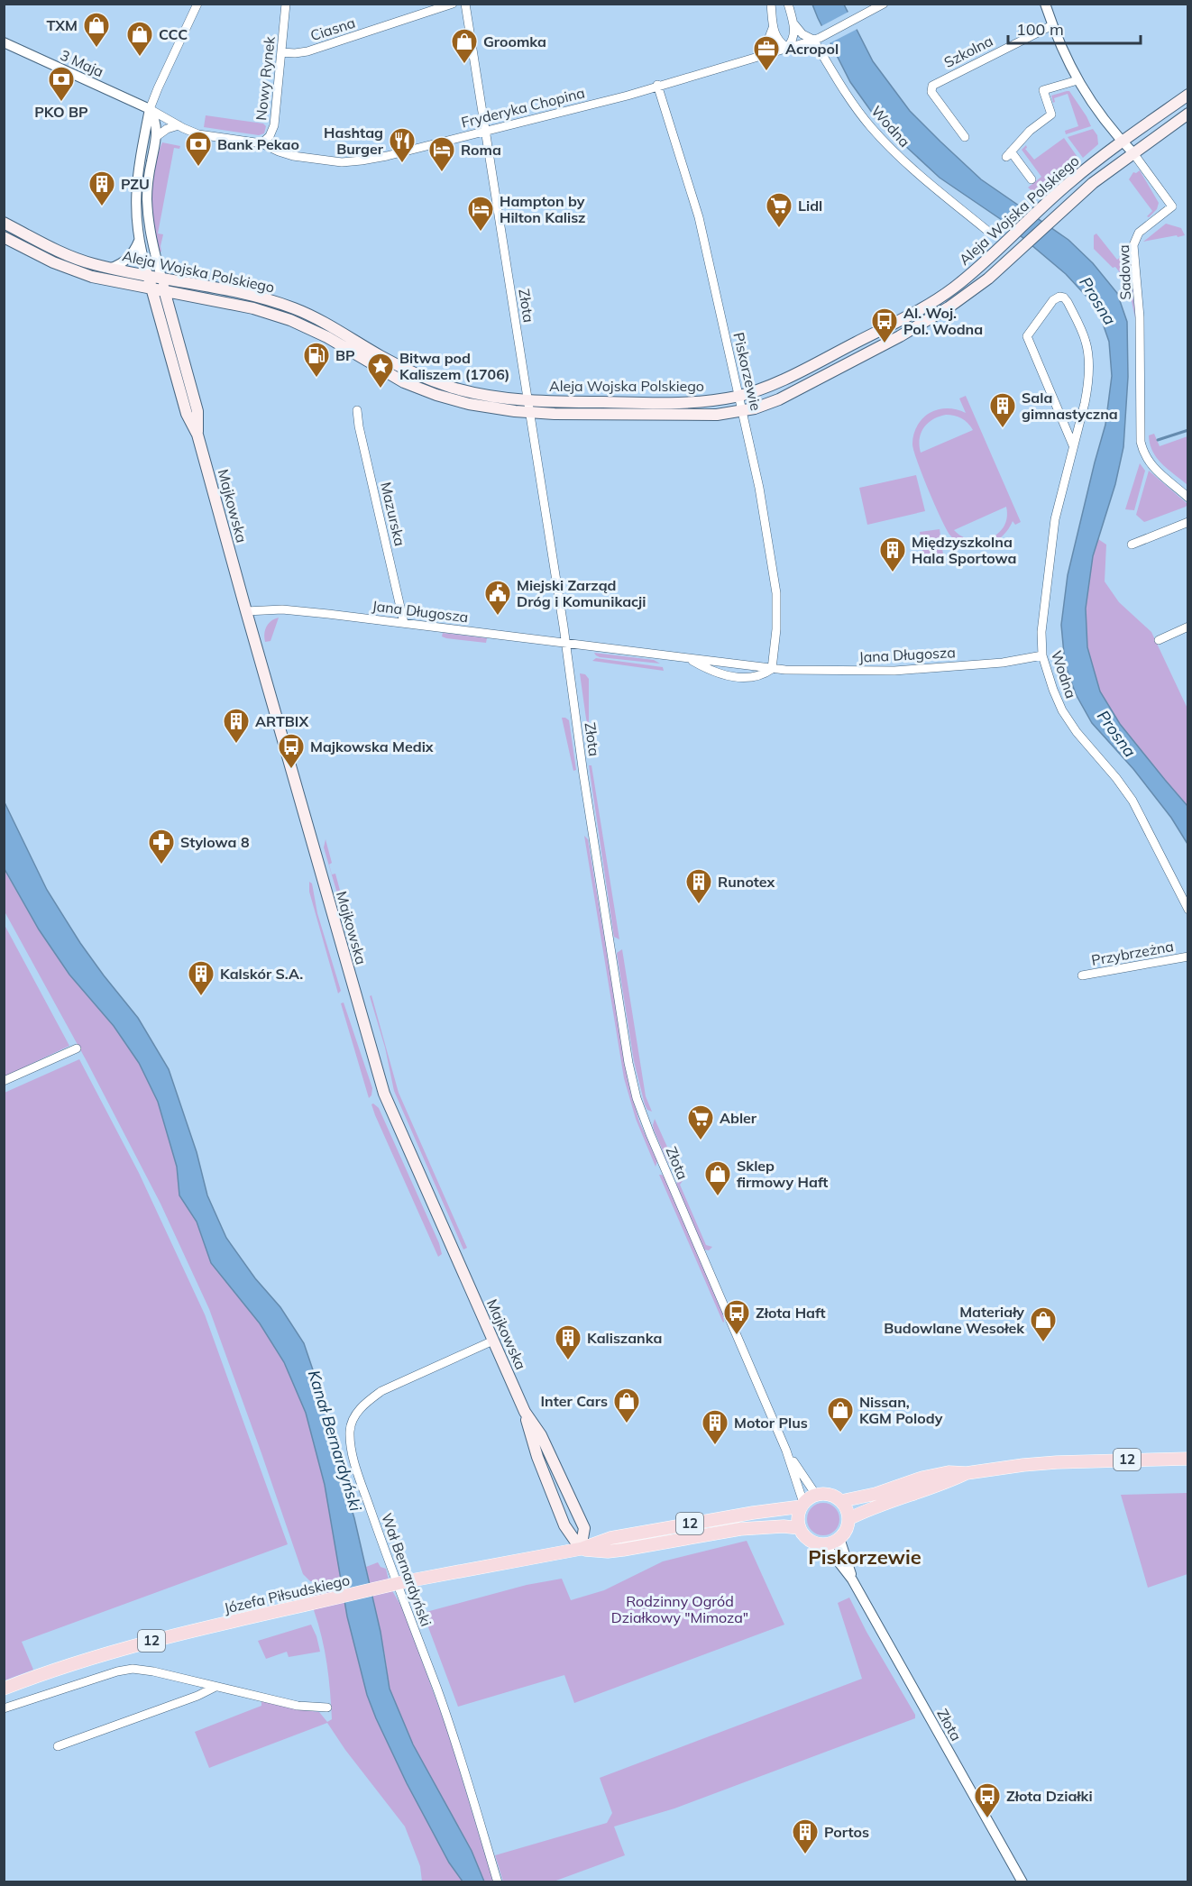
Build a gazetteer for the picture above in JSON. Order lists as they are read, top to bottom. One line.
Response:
{"streets":{"main road":["Aleja Wojska Polskiego","Majkowska","12","Józefa Piłsudskiego"],"street":["Ciasna","Szkolna","3 Maja","Nowy Rynek","Fryderyka Chopina","Wodna","Sadowa","Złota","Piskorzewie","Mazurska","Jana Długosza","Przybrzeżna","Wał Bernardyński"]},"crossings":[["Ciasna","Nowy Rynek"],["3 Maja","Nowy Rynek"],["3 Maja","Majkowska"],["Nowy Rynek","Fryderyka Chopina"],["Nowy Rynek","Majkowska"],["Fryderyka Chopina","Wodna"],["Fryderyka Chopina","Złota"],["Fryderyka Chopina","Piskorzewie"],["Wodna","Jana Długosza"],["Aleja Wojska Polskiego","Sadowa"],["Aleja Wojska Polskiego","Złota"],["Aleja Wojska Polskiego","Piskorzewie"],["Aleja Wojska Polskiego","Majkowska"],["Złota","Jana Długosza"],["Złota","12"],["Złota","Józefa Piłsudskiego"],["Piskorzewie","Jana Długosza"],["Majkowska","Jana Długosza"],["Majkowska","Wał Bernardyński"],["Majkowska","Józefa Piłsudskiego"],["Mazurska","Jana Długosza"],["12","Józefa Piłsudskiego"]],"districts":["Piskorzewie"],"water":["Prosna","Kanał Bernardyński"],"parks":["Rodzinny Ogród Działkowy \"Mimoza\""],"places":{"shop":["TXM","CCC","Groomka","Sklep firmowy Haft","Materiały Budowlane Wesołek","Inter Cars","Nissan, KGM Polody"],"office":["Acropol"],"bank":["PKO BP","Bank Pekao"],"restaurant":["Hashtag Burger"],"hotel":["Roma","Hampton by Hilton Kalisz"],"building":["PZU","Sala gimnastyczna","Międzyszkolna Hala Sportowa","ARTBIX","Runotex","Kalskór S.A.","Kaliszanka","Motor Plus","Portos"],"supermarket":["Lidl","Abler"],"bus stop":["Al. Woj. Pol. Wodna","Majkowska Medix","Złota Haft","Złota Działki"],"fuel station":["BP"],"place":["Bitwa pod Kaliszem (1706)"],"public building":["Miejski Zarząd Dróg i Komunikacji"],"pharmacy":["Stylowa 8"]},"scale_bar":"100 m"}
